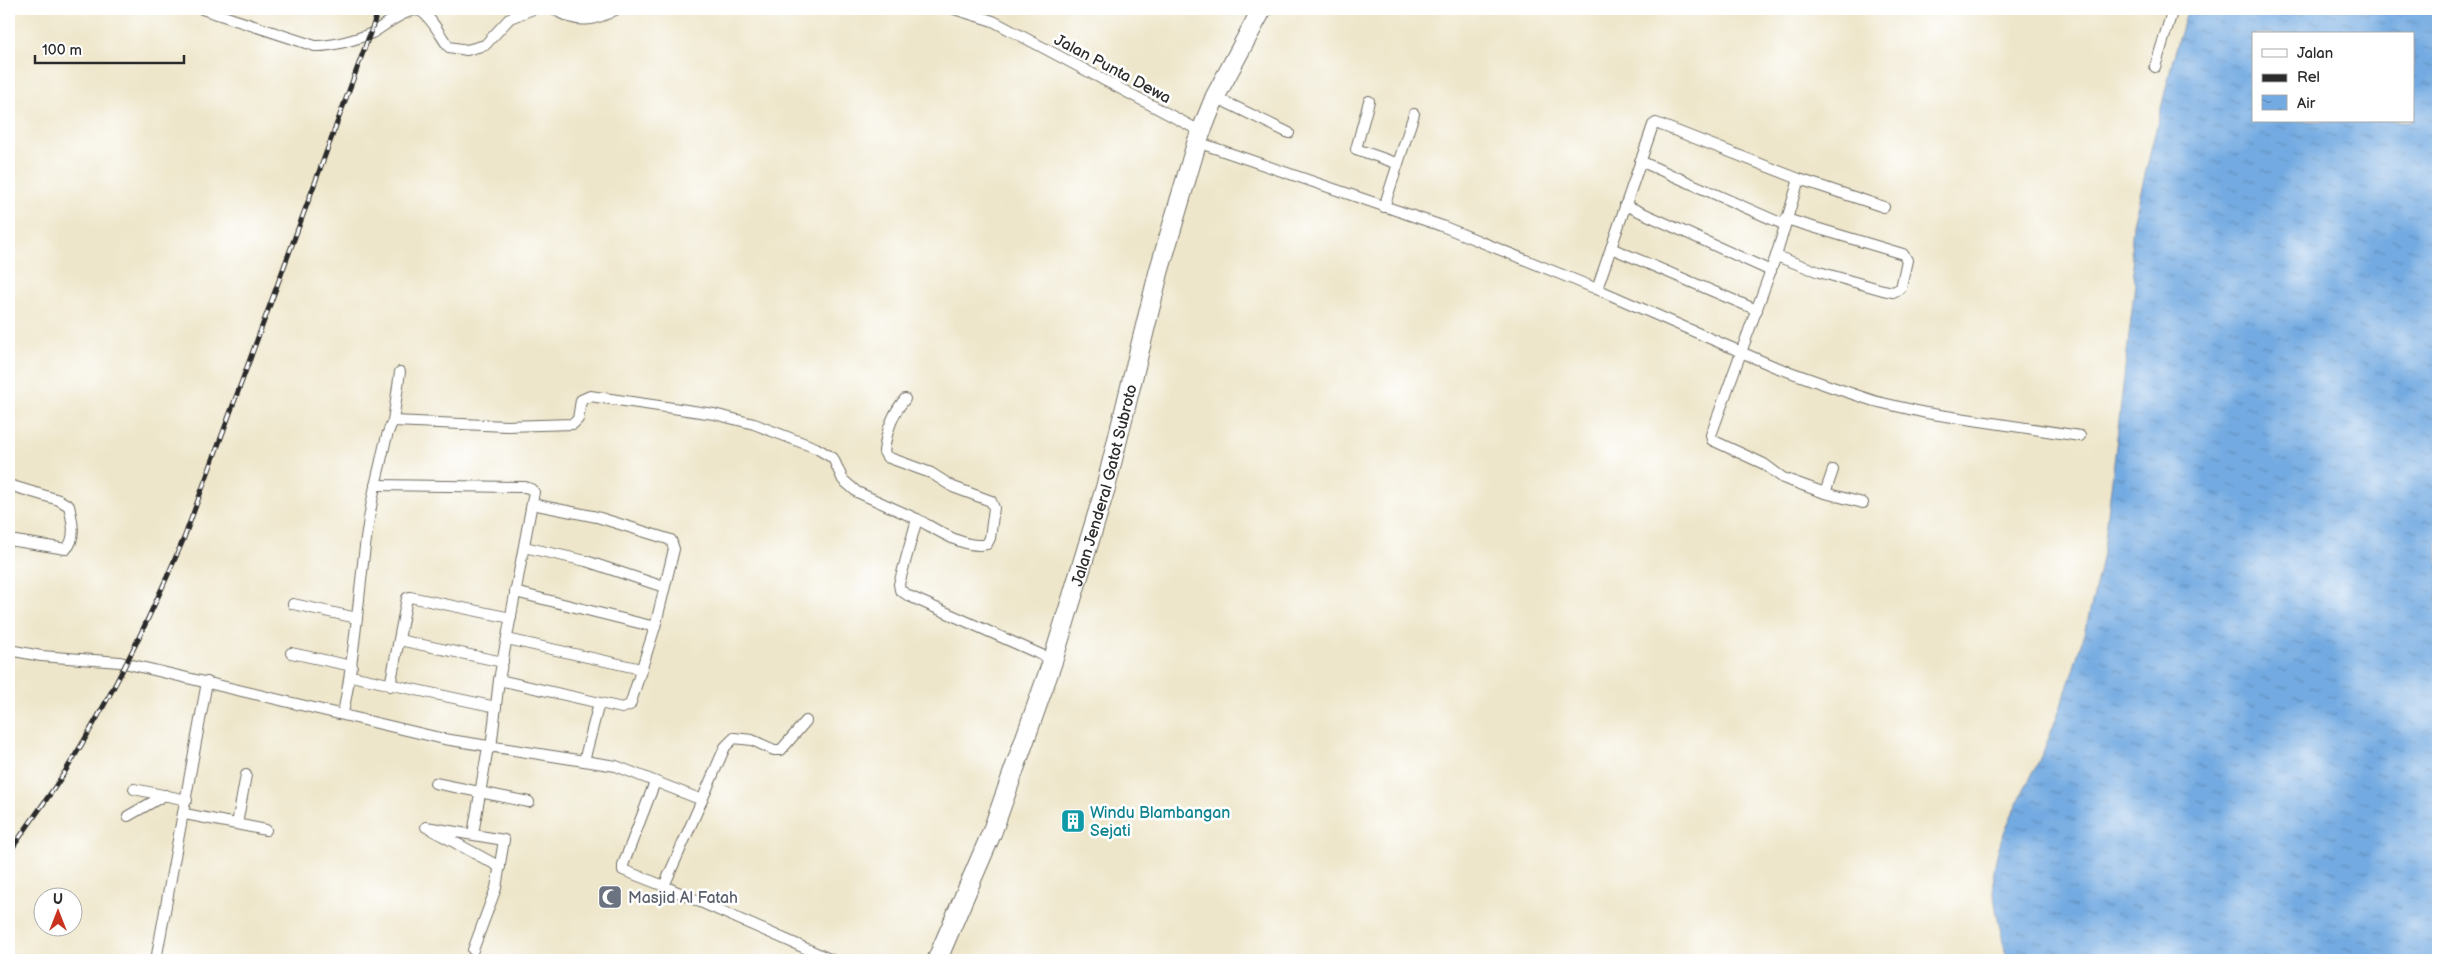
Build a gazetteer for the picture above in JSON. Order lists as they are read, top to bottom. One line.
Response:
{"streets":{"highway":["Jalan Jenderal Gatot Subroto"],"street":["Jalan Punta Dewa"]},"crossings":[["Jalan Punta Dewa","Jalan Jenderal Gatot Subroto"]],"places":{"building":["Windu Blambangan Sejati"],"mosque":["Masjid Al Fatah"]},"legend":["Jalan","Rel","Air"],"scale_bar":"100 m","north":"top"}
